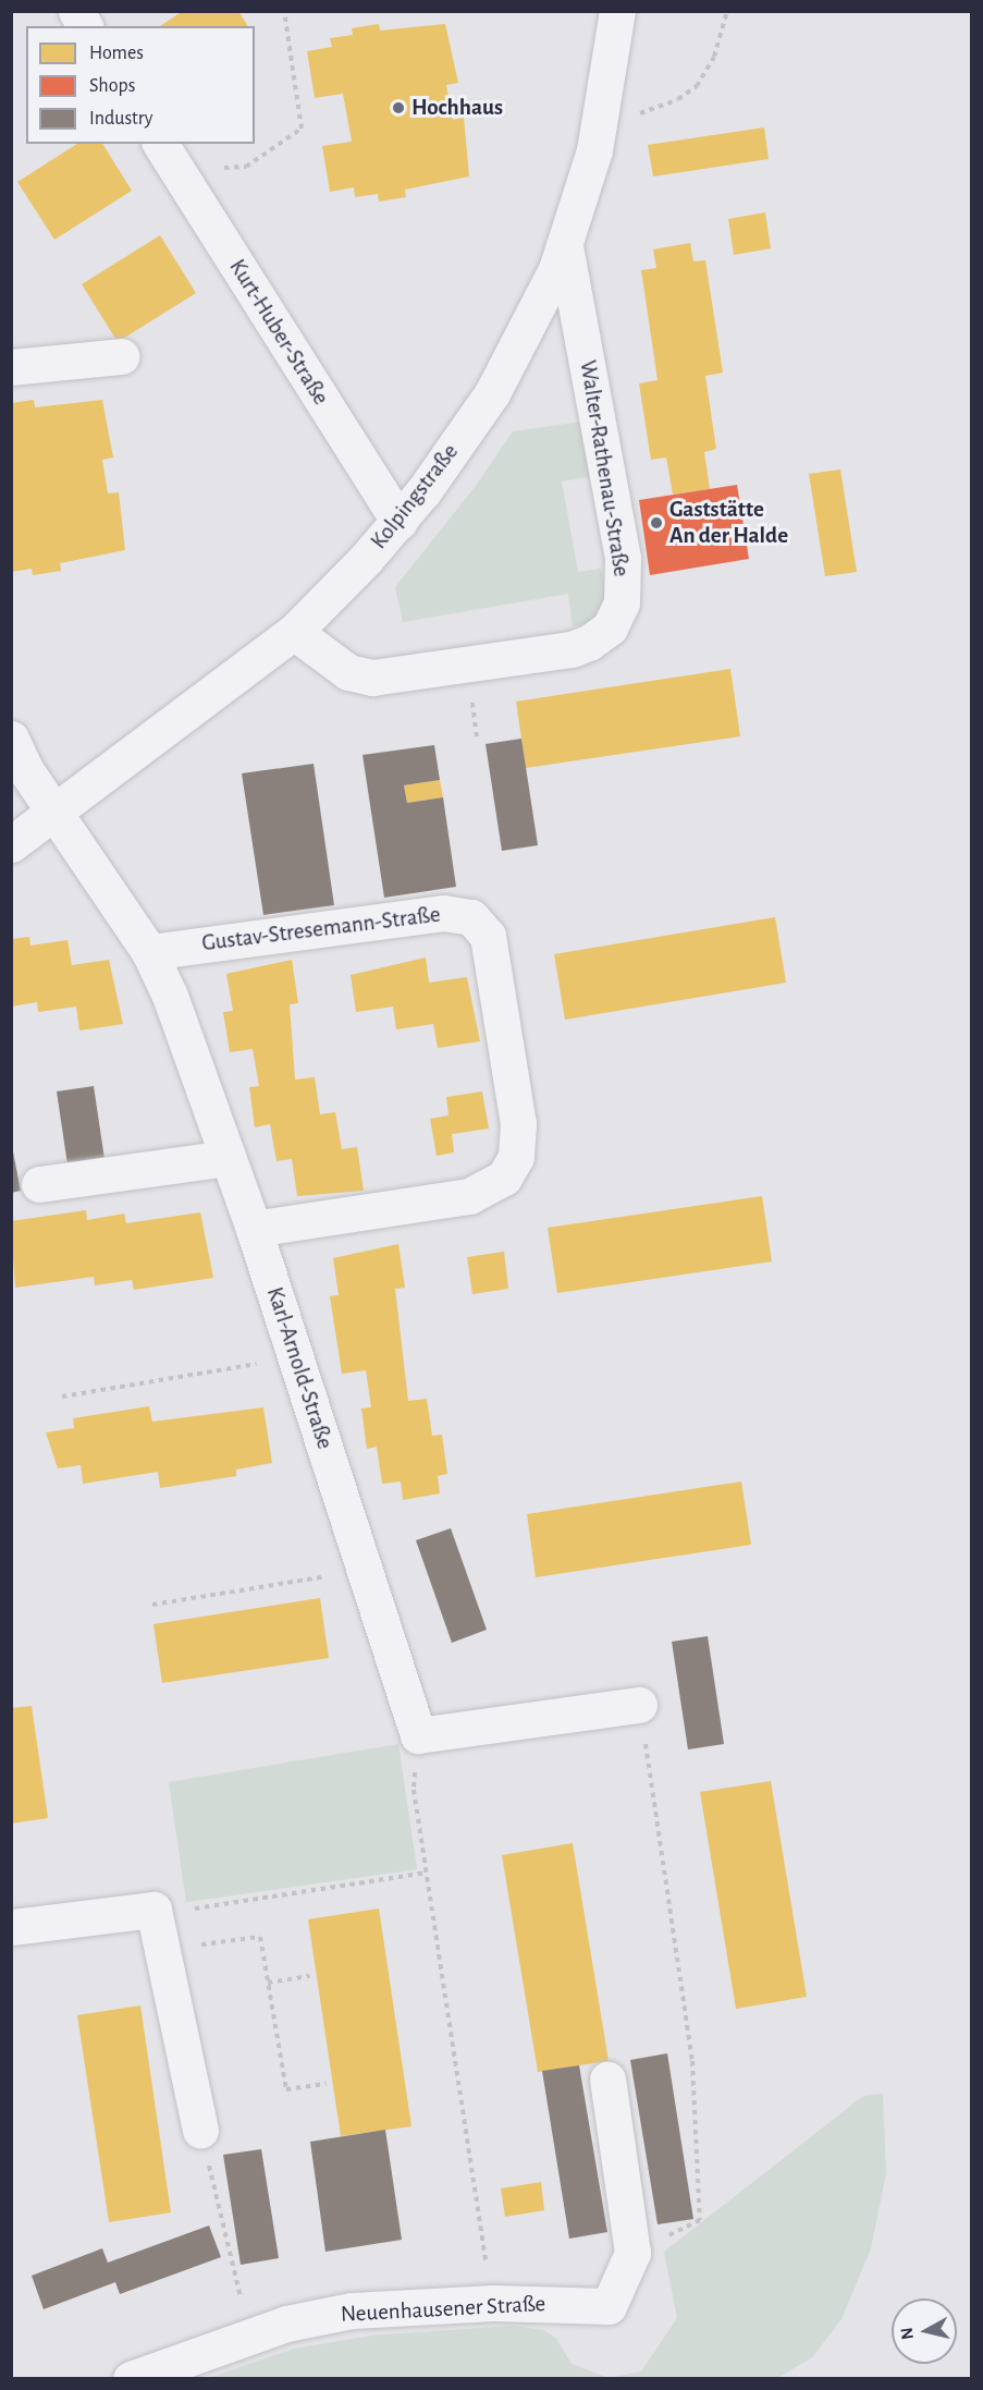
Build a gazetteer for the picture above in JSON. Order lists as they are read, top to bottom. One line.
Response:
{"streets":{"street":["Kurt-Huber-Straße","Walter-Rathenau-Straße","Kolpingstraße","Gustav-Stresemann-Straße","Karl-Arnold-Straße","Neuenhausener Straße"]},"crossings":[["Kurt-Huber-Straße","Kolpingstraße"],["Walter-Rathenau-Straße","Kolpingstraße"],["Kolpingstraße","Karl-Arnold-Straße"],["Gustav-Stresemann-Straße","Karl-Arnold-Straße"]],"places":["Hochhaus","Gaststätte An der Halde"],"legend":["Homes","Shops","Industry"],"north":"left"}
